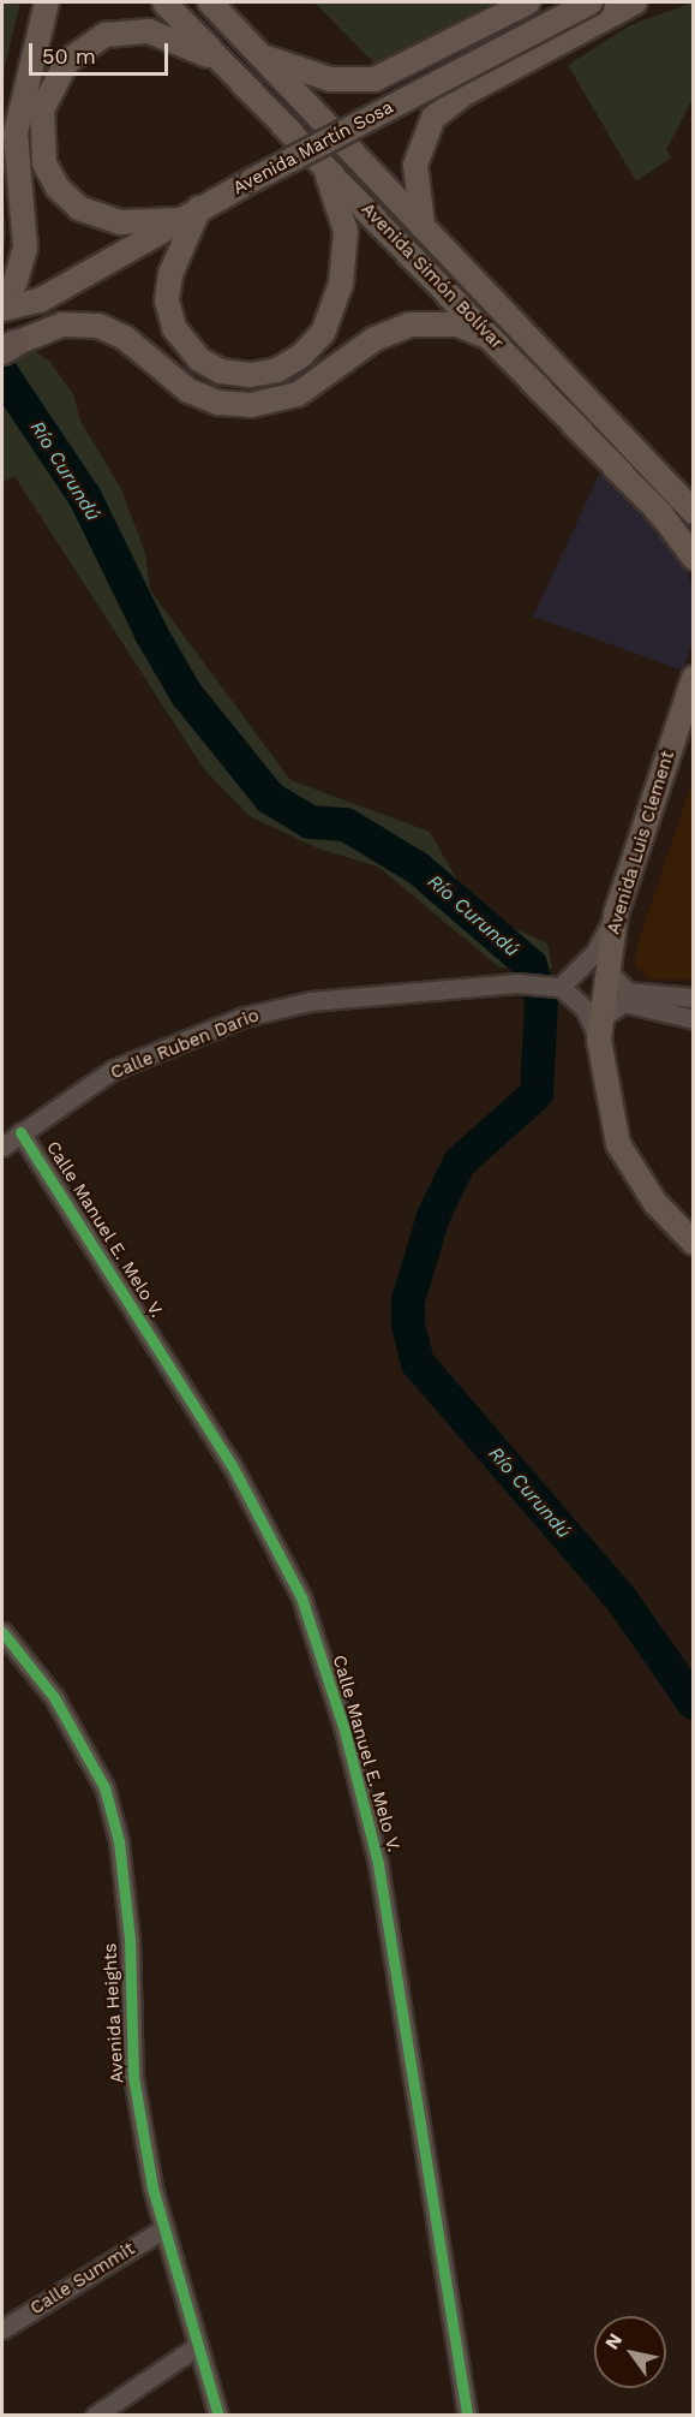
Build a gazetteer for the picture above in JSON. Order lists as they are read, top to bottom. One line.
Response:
{"streets":{"main road":["Avenida Martín Sosa","Avenida Simón Bolívar","Avenida Luis Clement"],"street":["Calle Ruben Dario","Calle Manuel E. Melo V.","Avenida Heights","Calle Summit"]},"crossings":[["Calle Ruben Dario","Calle Manuel E. Melo V."],["Avenida Heights","Calle Summit"]],"water":["Río Curundú"],"scale_bar":"50 m","north":"top left"}
